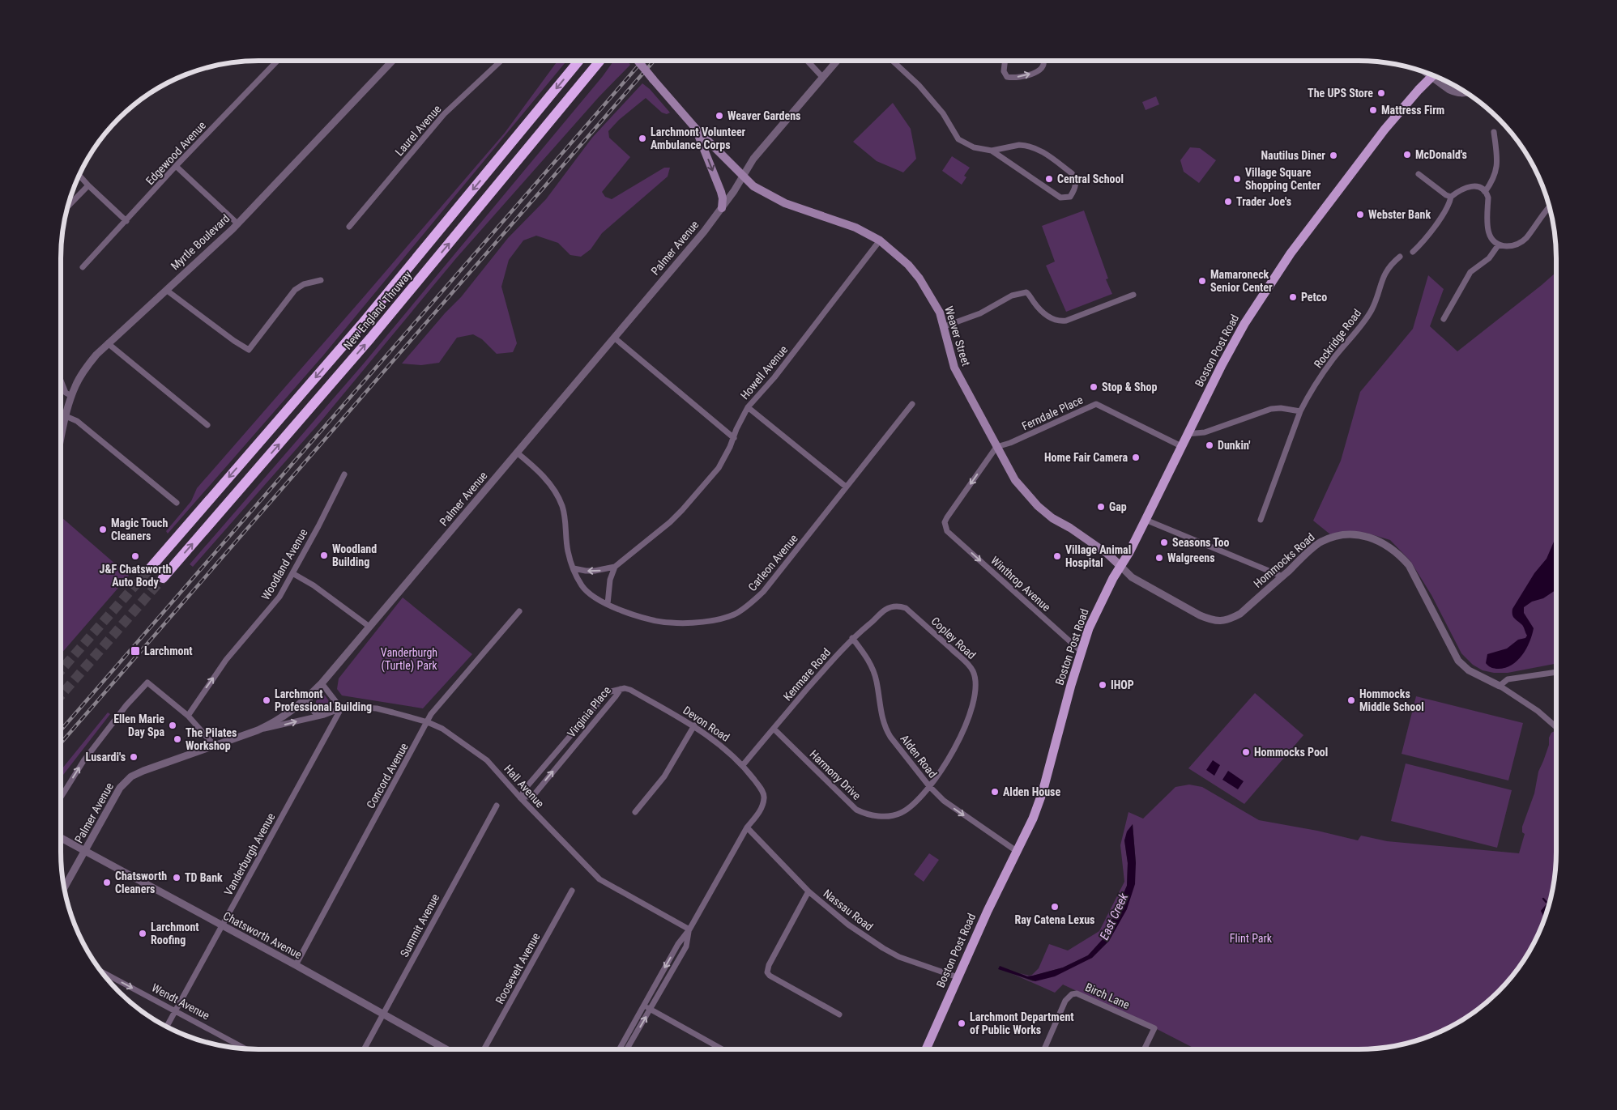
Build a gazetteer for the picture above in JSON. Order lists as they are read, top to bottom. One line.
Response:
{"streets":{"highway":["New England Thruway"],"main road":["Weaver Street","Boston Post Road"],"street":["Laurel Avenue","Edgewood Avenue","Myrtle Boulevard","Palmer Avenue","Rockridge Road","Howell Avenue","Ferndale Place","Hommocks Road","Carleon Avenue","Woodland Avenue","Winthrop Avenue","Copley Road","Kenmare Road","Virginia Place","Devon Road","Alden Road","Harmony Drive","Concord Avenue","Hall Avenue","Vanderburgh Avenue","Nassau Road","Summit Avenue","Chatsworth Avenue","Roosevelt Avenue","Birch Lane","Wendt Avenue"]},"crossings":[["Palmer Avenue","Weaver Street"],["Palmer Avenue","Carleon Avenue"],["Palmer Avenue","Hall Avenue"],["Palmer Avenue","Chatsworth Avenue"],["Weaver Street","Boston Post Road"],["Weaver Street","Howell Avenue"],["Weaver Street","Ferndale Place"],["Weaver Street","Hommocks Road"],["Weaver Street","Winthrop Avenue"],["Boston Post Road","Ferndale Place"],["Boston Post Road","Hommocks Road"],["Boston Post Road","Winthrop Avenue"],["Boston Post Road","Alden Road"],["Boston Post Road","Nassau Road"],["Howell Avenue","Carleon Avenue"],["Ferndale Place","Winthrop Avenue"],["Copley Road","Kenmare Road"],["Copley Road","Alden Road"],["Copley Road","Harmony Drive"],["Kenmare Road","Devon Road"],["Kenmare Road","Alden Road"],["Kenmare Road","Harmony Drive"],["Virginia Place","Devon Road"],["Virginia Place","Hall Avenue"],["Devon Road","Nassau Road"],["Alden Road","Harmony Drive"],["Concord Avenue","Hall Avenue"],["Concord Avenue","Chatsworth Avenue"],["Hall Avenue","Vanderburgh Avenue"],["Vanderburgh Avenue","Chatsworth Avenue"],["Vanderburgh Avenue","Wendt Avenue"],["Summit Avenue","Chatsworth Avenue"]],"one_way":["Woodland Avenue","Alden Road","Wendt Avenue"],"water":["East Creek"],"parks":["Vanderburgh (Turtle) Park","Flint Park"],"places":{"other":["The UPS Store","Mattress Firm","Weaver Gardens","Larchmont Volunteer Ambulance Corps","McDonald's","Nautilus Diner","Central School","Village Square Shopping Center","Trader Joe's","Webster Bank","Mamaroneck Senior Center","Petco","Stop & Shop","Dunkin'","Home Fair Camera","Gap","Magic Touch Cleaners","Seasons Too","Woodland Building","J&F Chatsworth Auto Body","Village Animal Hospital","Walgreens","IHOP","Larchmont Professional Building","Hommocks Middle School","Ellen Marie Day Spa","The Pilates Workshop","Hommocks Pool","Lusardi's","Alden House","TD Bank","Chatsworth Cleaners","Ray Catena Lexus","Larchmont Roofing","Larchmont Department of Public Works"],"transit":["Larchmont"]}}
